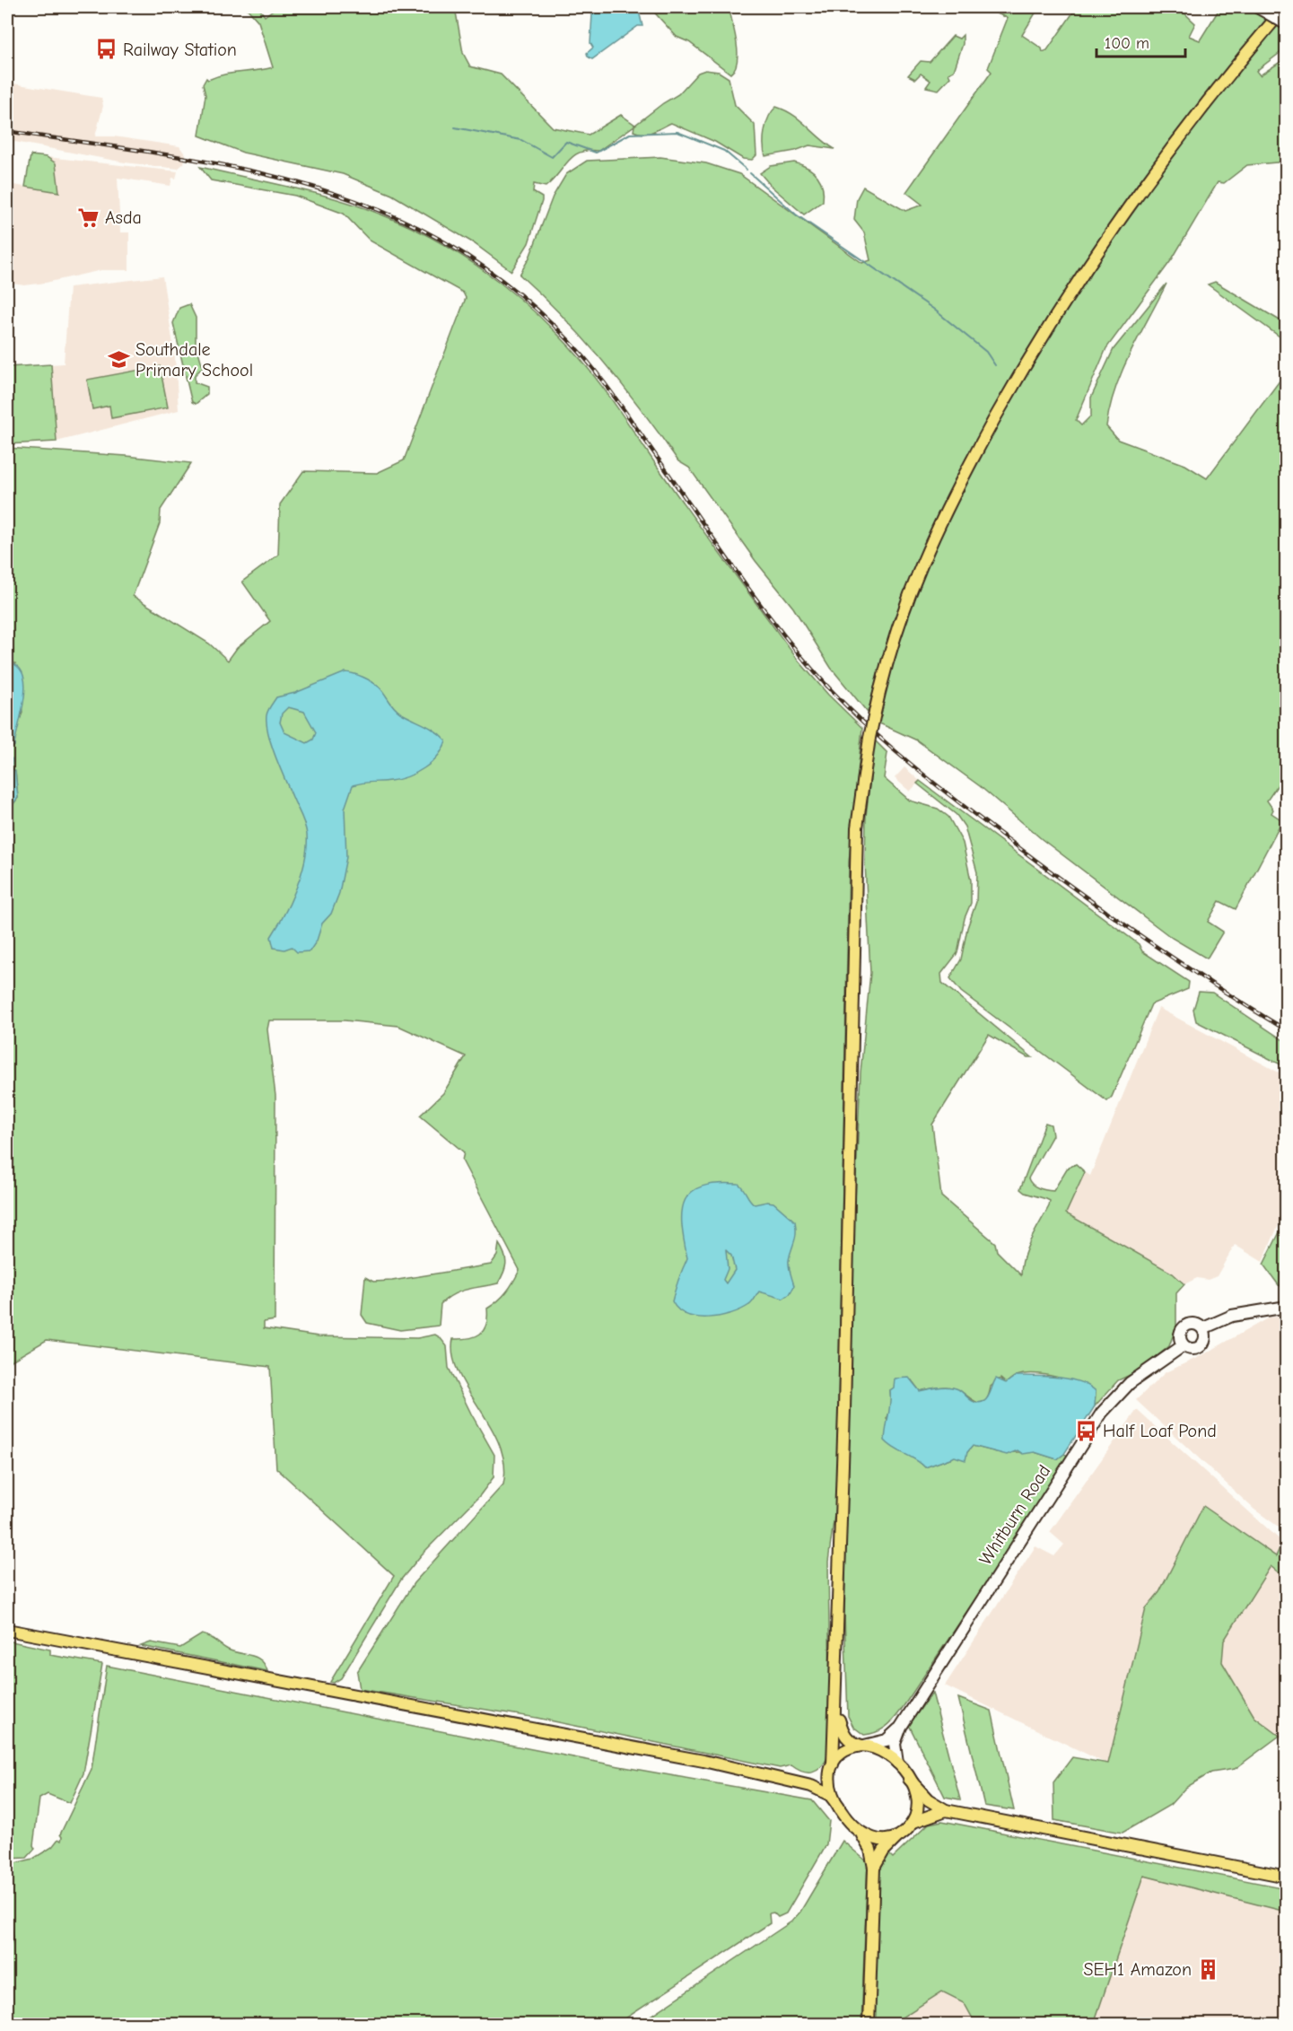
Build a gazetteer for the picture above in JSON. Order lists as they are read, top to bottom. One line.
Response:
{"streets":{"main road":["Whitburn Road"]},"places":{"bus stop":["Railway Station","Half Loaf Pond"],"supermarket":["Asda"],"school or university":["Southdale Primary School"],"building":["SEH1 Amazon"]},"scale_bar":"100 m"}
